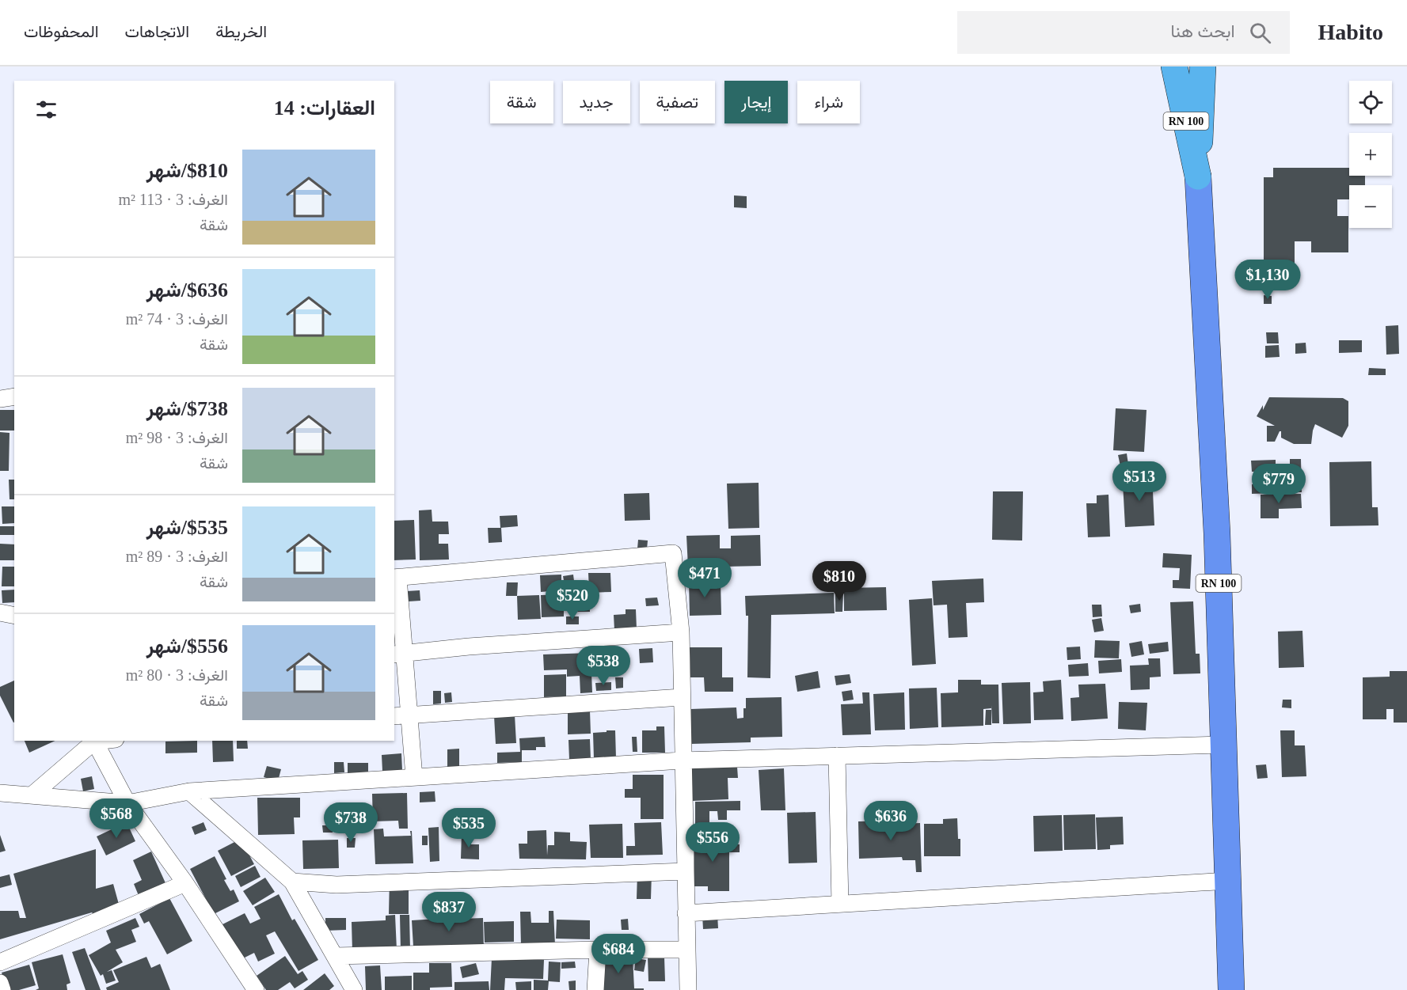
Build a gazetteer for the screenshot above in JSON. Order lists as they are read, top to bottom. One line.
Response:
{"streets":{"highway":["RN 100"]},"page":{"header":"Habito","search":"ابحث هنا","nav":["الخريطة","الاتجاهات","المحفوظات"],"map_buttons":["+","−"],"chip":["شراء","إيجار","تصفية","جديد","شقة"],"heading":"العقارات: 14","list":[{"name":"$810/شهر","note":"الغرف: 3 · 113 m² · شقة"},{"name":"$636/شهر","note":"الغرف: 3 · 74 m² · شقة"},{"name":"$738/شهر","note":"الغرف: 3 · 98 m² · شقة"},{"name":"$535/شهر","note":"الغرف: 3 · 89 m² · شقة"},{"name":"$556/شهر","note":"الغرف: 3 · 80 m² · شقة"}],"price":["$1,130","$513","$779","$471","$810","$520","$538","$568","$636","$738","$535","$556","$837","$684"]}}
